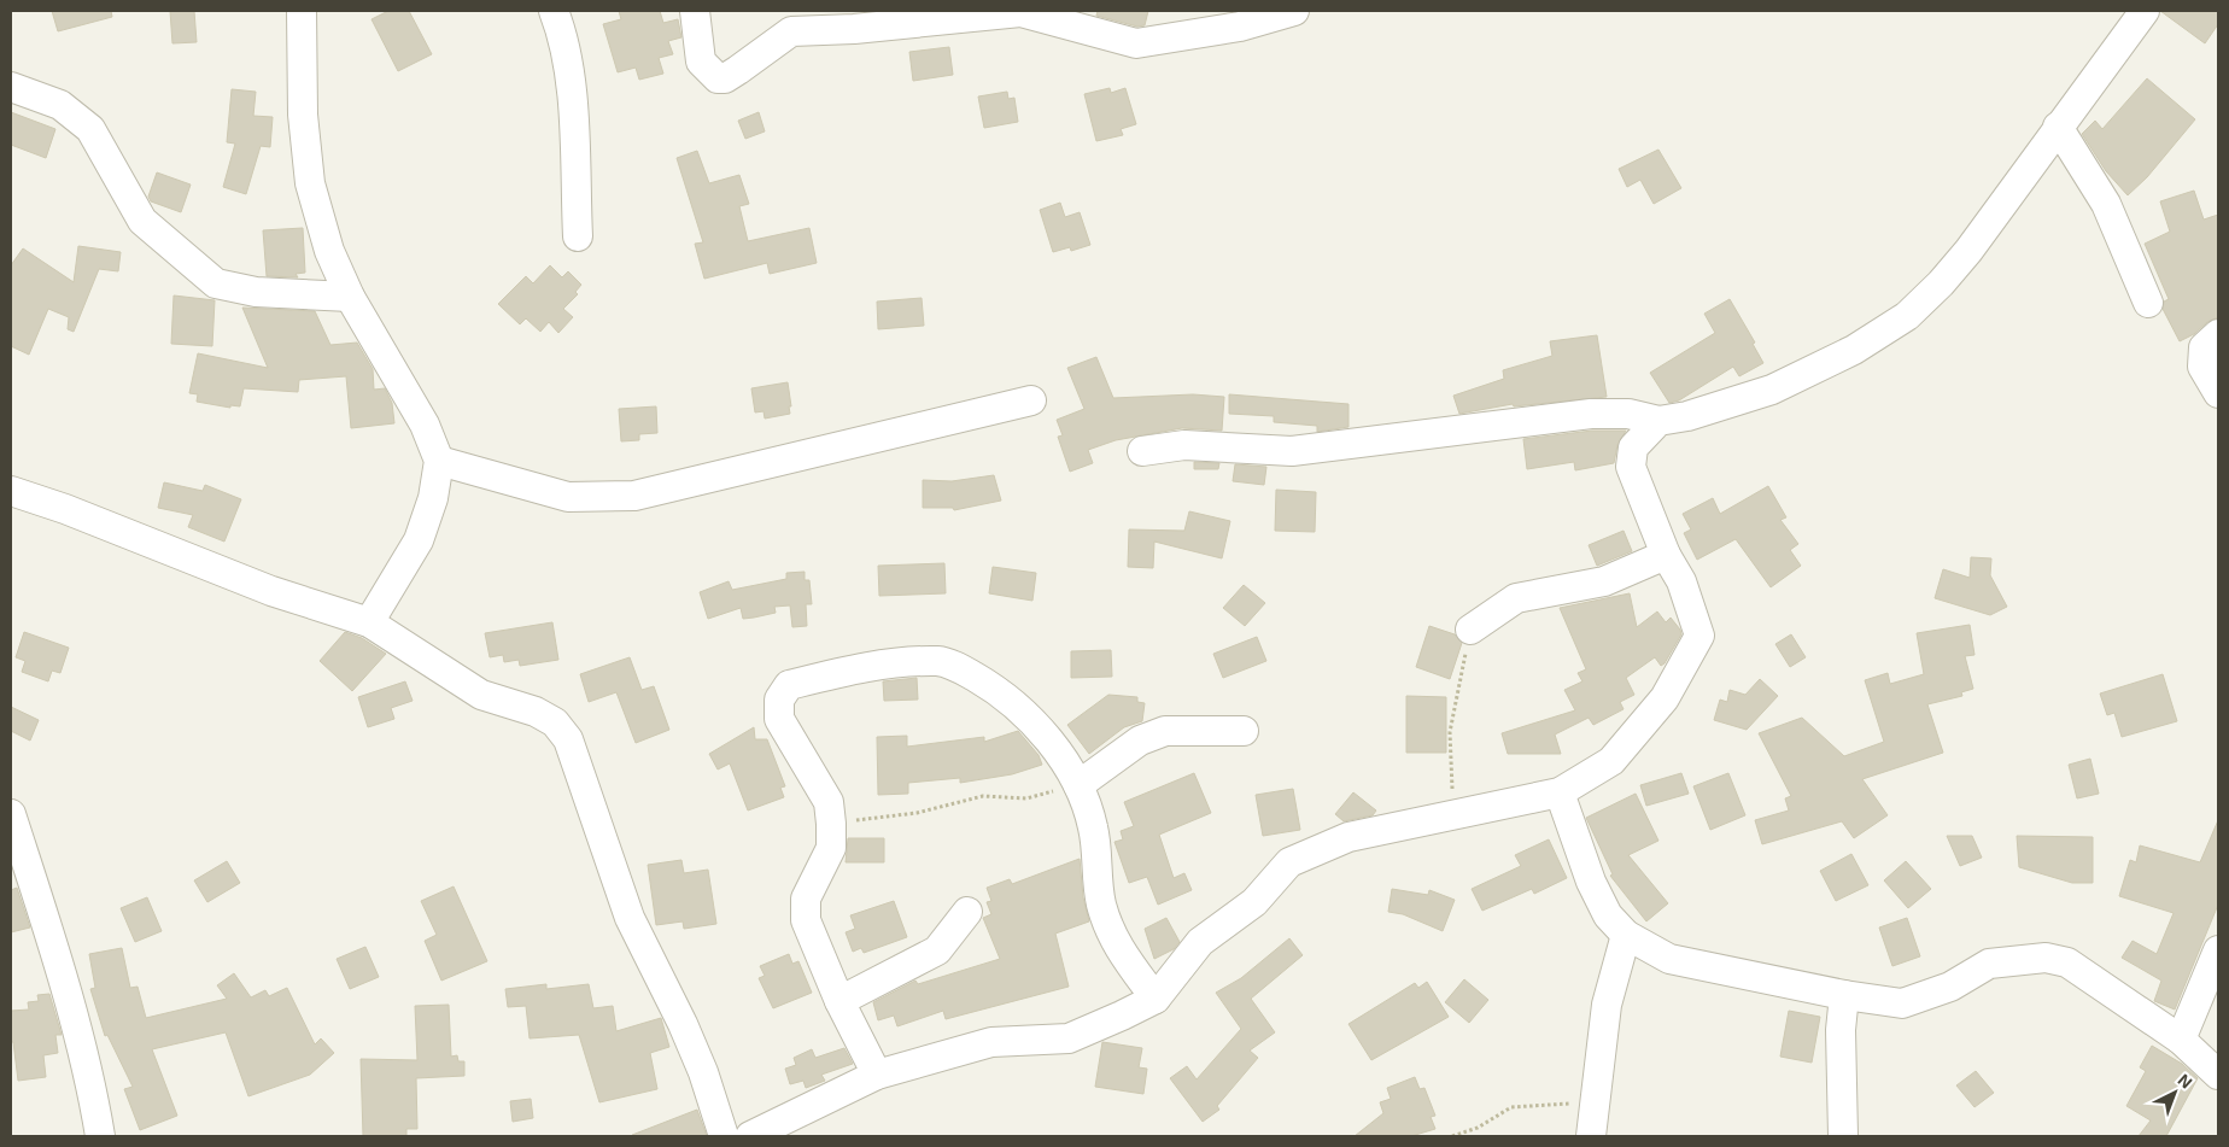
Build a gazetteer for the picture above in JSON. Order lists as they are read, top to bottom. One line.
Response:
{"north":"top right"}
